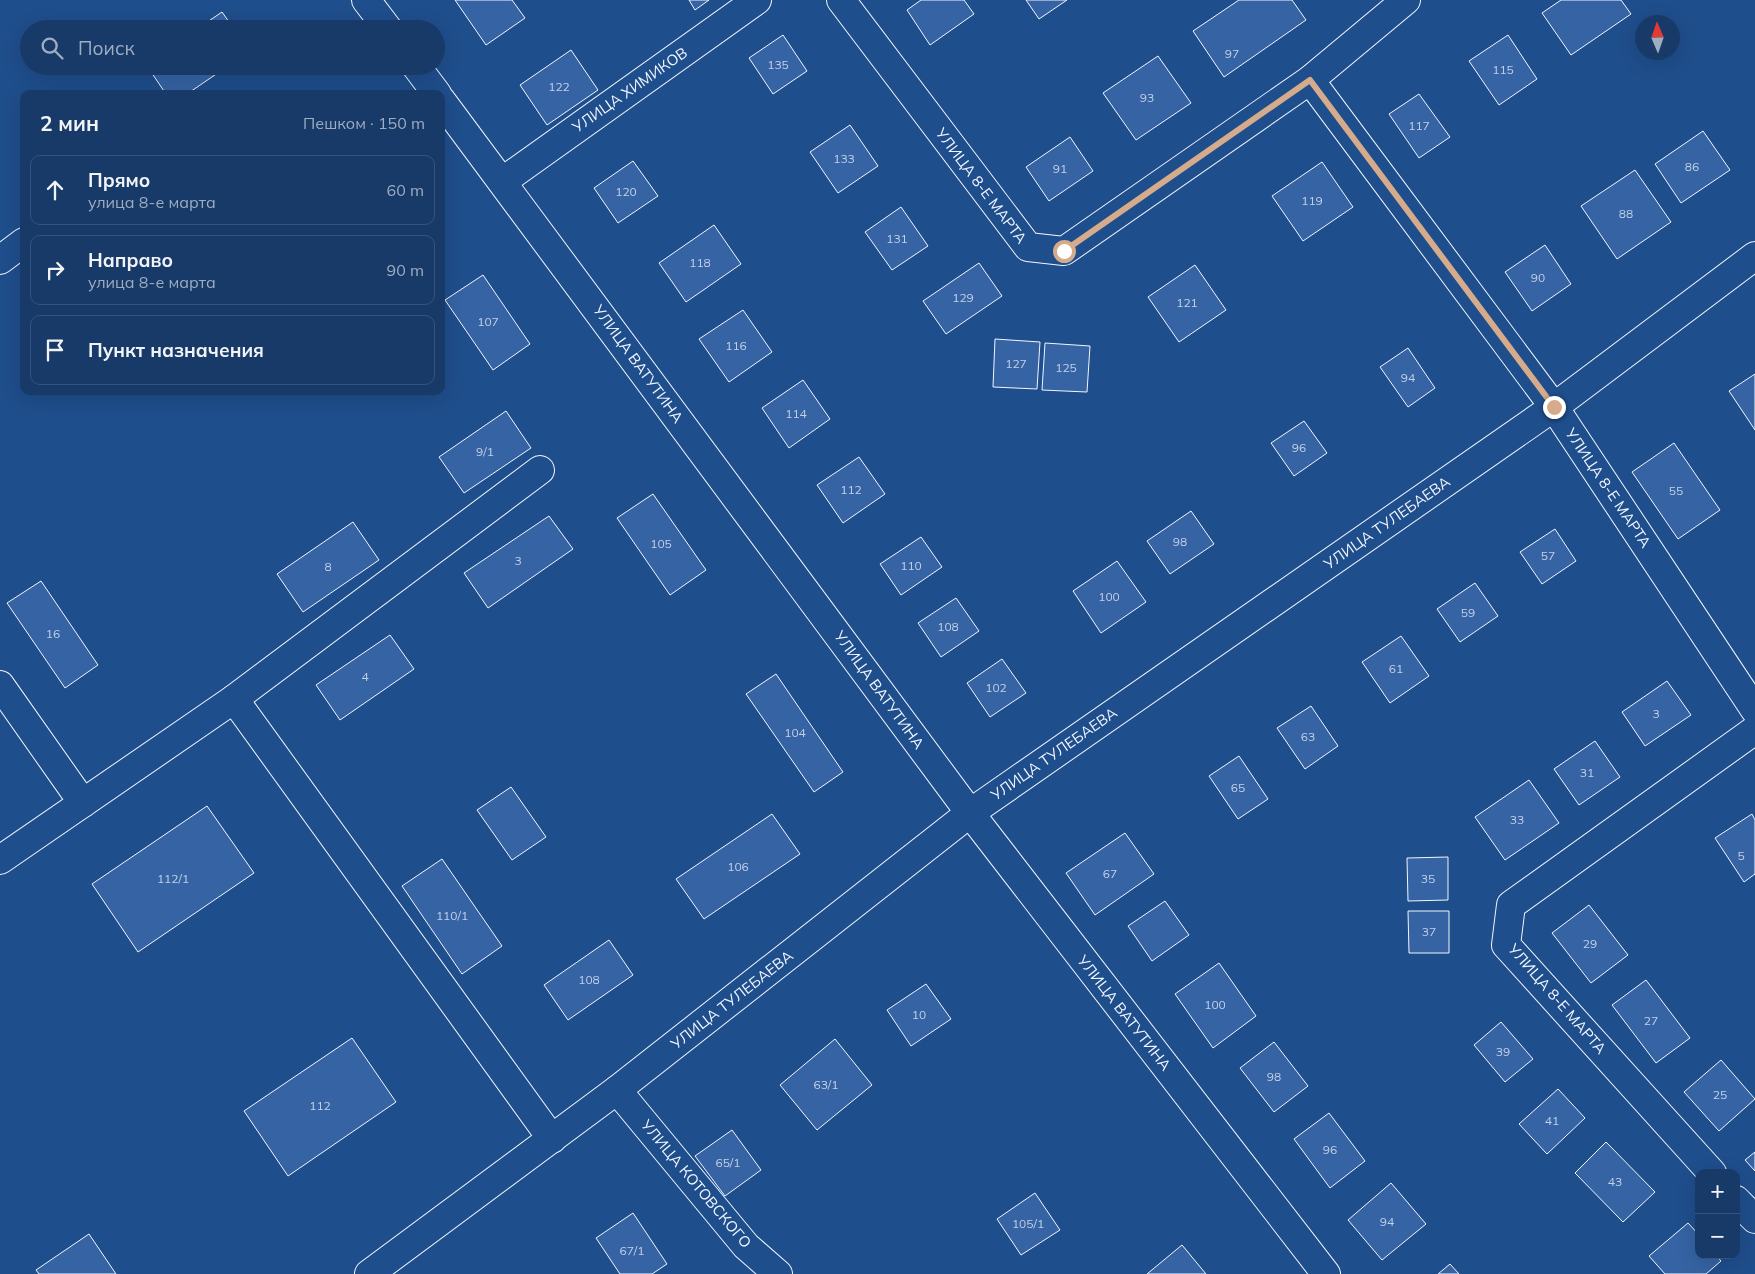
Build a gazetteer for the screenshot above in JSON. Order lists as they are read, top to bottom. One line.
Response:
{"streets":{"street":["УЛИЦА ХИМИКОВ","УЛИЦА 8-Е МАРТА","УЛИЦА ВАТУТИНА","УЛИЦА ТУЛЕБАЕВА","УЛИЦА КОТОВСКОГО"]},"crossings":[["УЛИЦА ХИМИКОВ","УЛИЦА ВАТУТИНА"],["УЛИЦА 8-Е МАРТА","УЛИЦА ТУЛЕБАЕВА"],["УЛИЦА ВАТУТИНА","УЛИЦА ТУЛЕБАЕВА"],["УЛИЦА ТУЛЕБАЕВА","УЛИЦА КОТОВСКОГО"]],"house_numbers":["97","135","115","122","93","117","133","86","91","120","119","88","131","118","90","129","121","107","116","127","125","94","114","96","9/1","112","55","98","105","57","3","110","8","100","59","108","16","61","4","102","3","104","63","31","65","33","5","106","67","112/1","35","110/1","37","29","108","100","10","27","39","98","63/1","25","112","41","96","65/1","43","94","105/1","67/1"],"north":"top","page":{"search":"Поиск","heading":["2 мин","Пешком · 150 m"],"list":[["Прямо","улица 8-е марта","60 m"],["Направо","улица 8-е марта","90 m"],"Пункт назначения"],"map_buttons":["+","−"]}}
